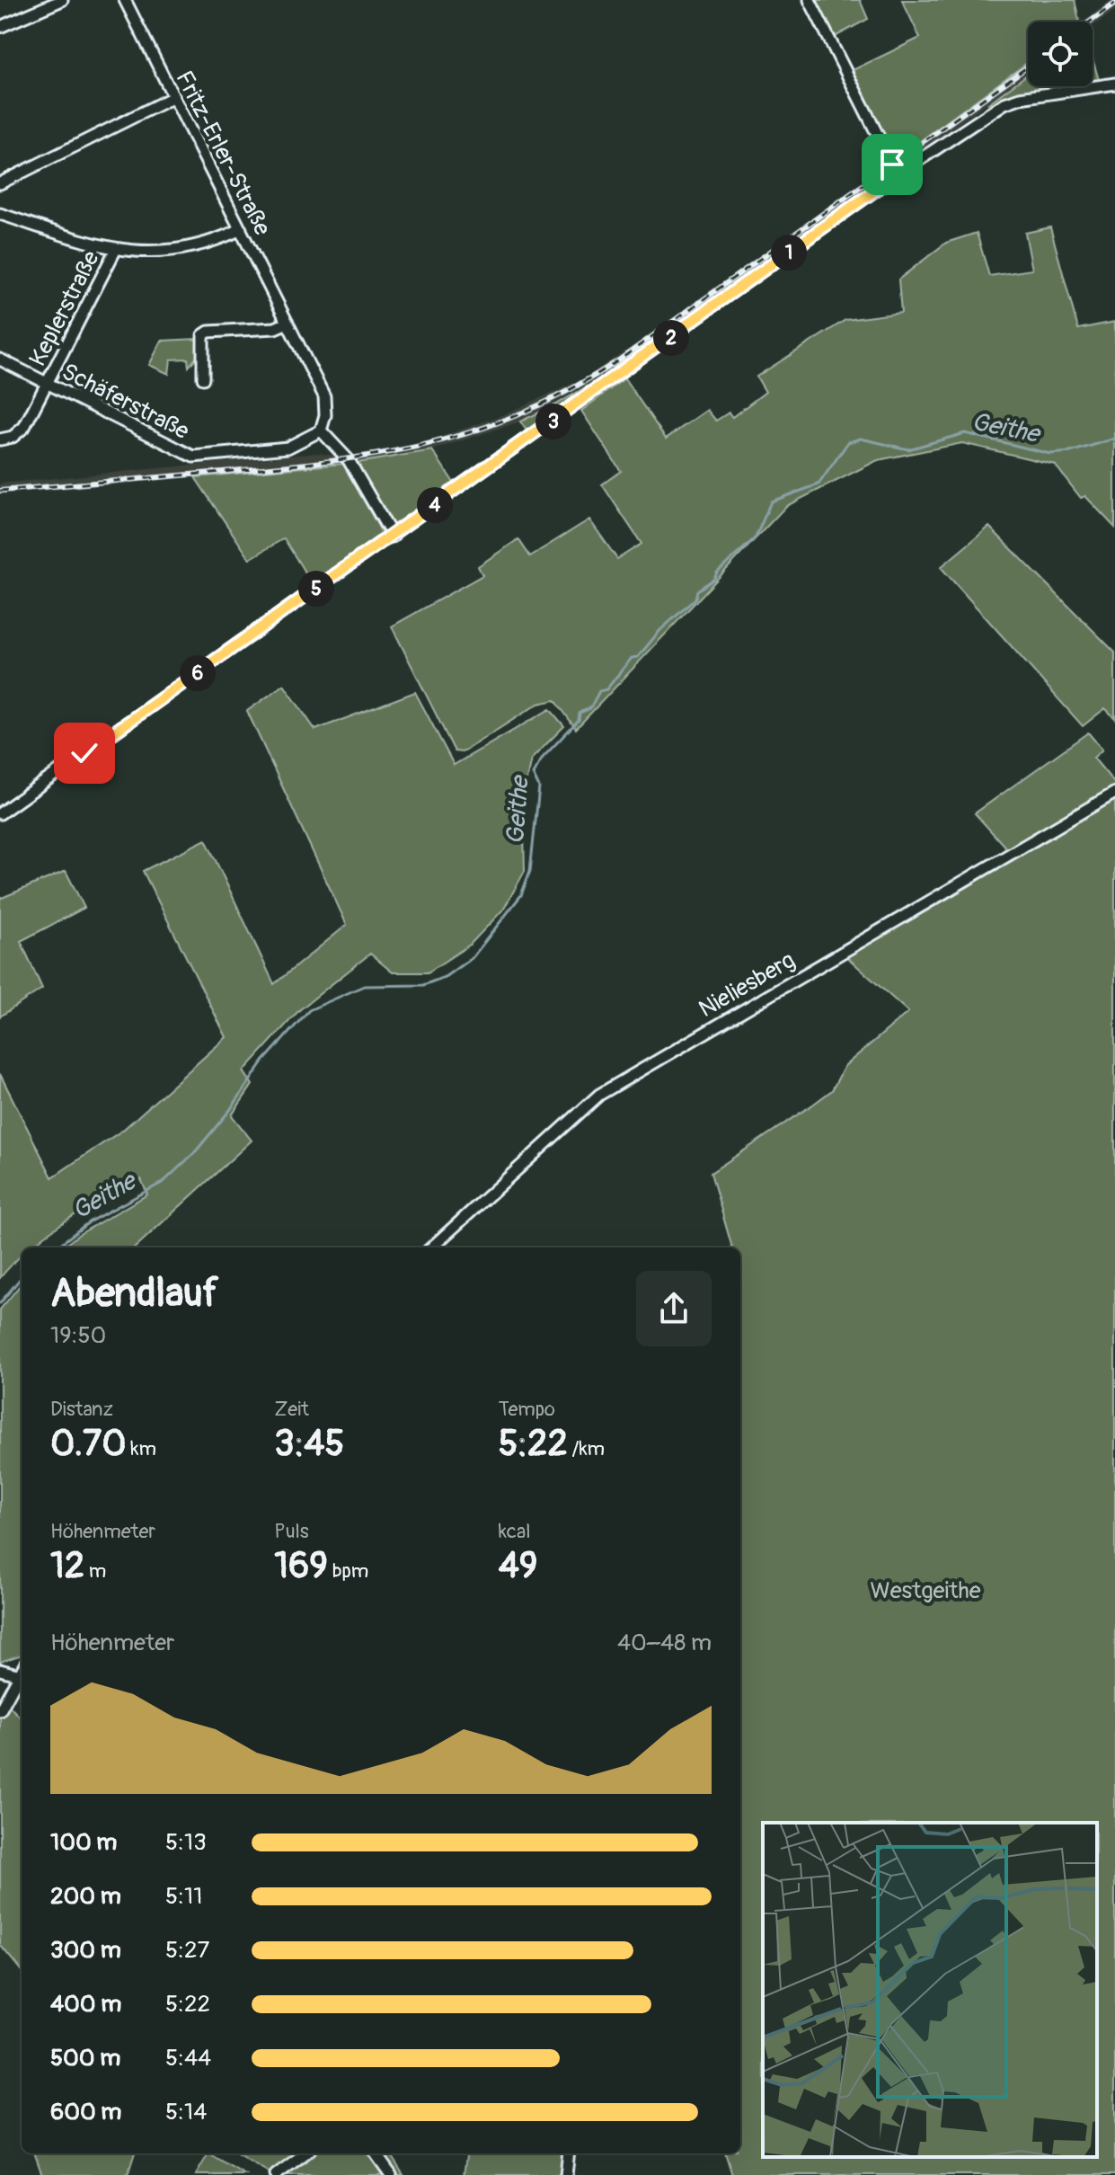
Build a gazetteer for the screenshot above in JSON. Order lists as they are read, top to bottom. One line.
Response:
{"streets":{"street":["Fritz-Erler-Straße","Keplerstraße","Schäferstraße","Nieliesberg"]},"crossings":[["Fritz-Erler-Straße","Schäferstraße"],["Keplerstraße","Schäferstraße"]],"water":["Geithe"],"parks":["Westgeithe"],"page":{"pins":["1","2","3","4","5","6"],"heading":["Abendlauf","19:50"],"stats":[["Distanz","0.70 km"],["Zeit","3:45"],["Tempo","5:22 /km"],["Höhenmeter","12 m"],["Puls","169 bpm"],["kcal","49"]],"chart":["Höhenmeter","40–48 m"],"list":[{"name":"100 m","note":"5:13"},{"name":"200 m","note":"5:11"},{"name":"300 m","note":"5:27"},{"name":"400 m","note":"5:22"},{"name":"500 m","note":"5:44"},{"name":"600 m","note":"5:14"}]}}
